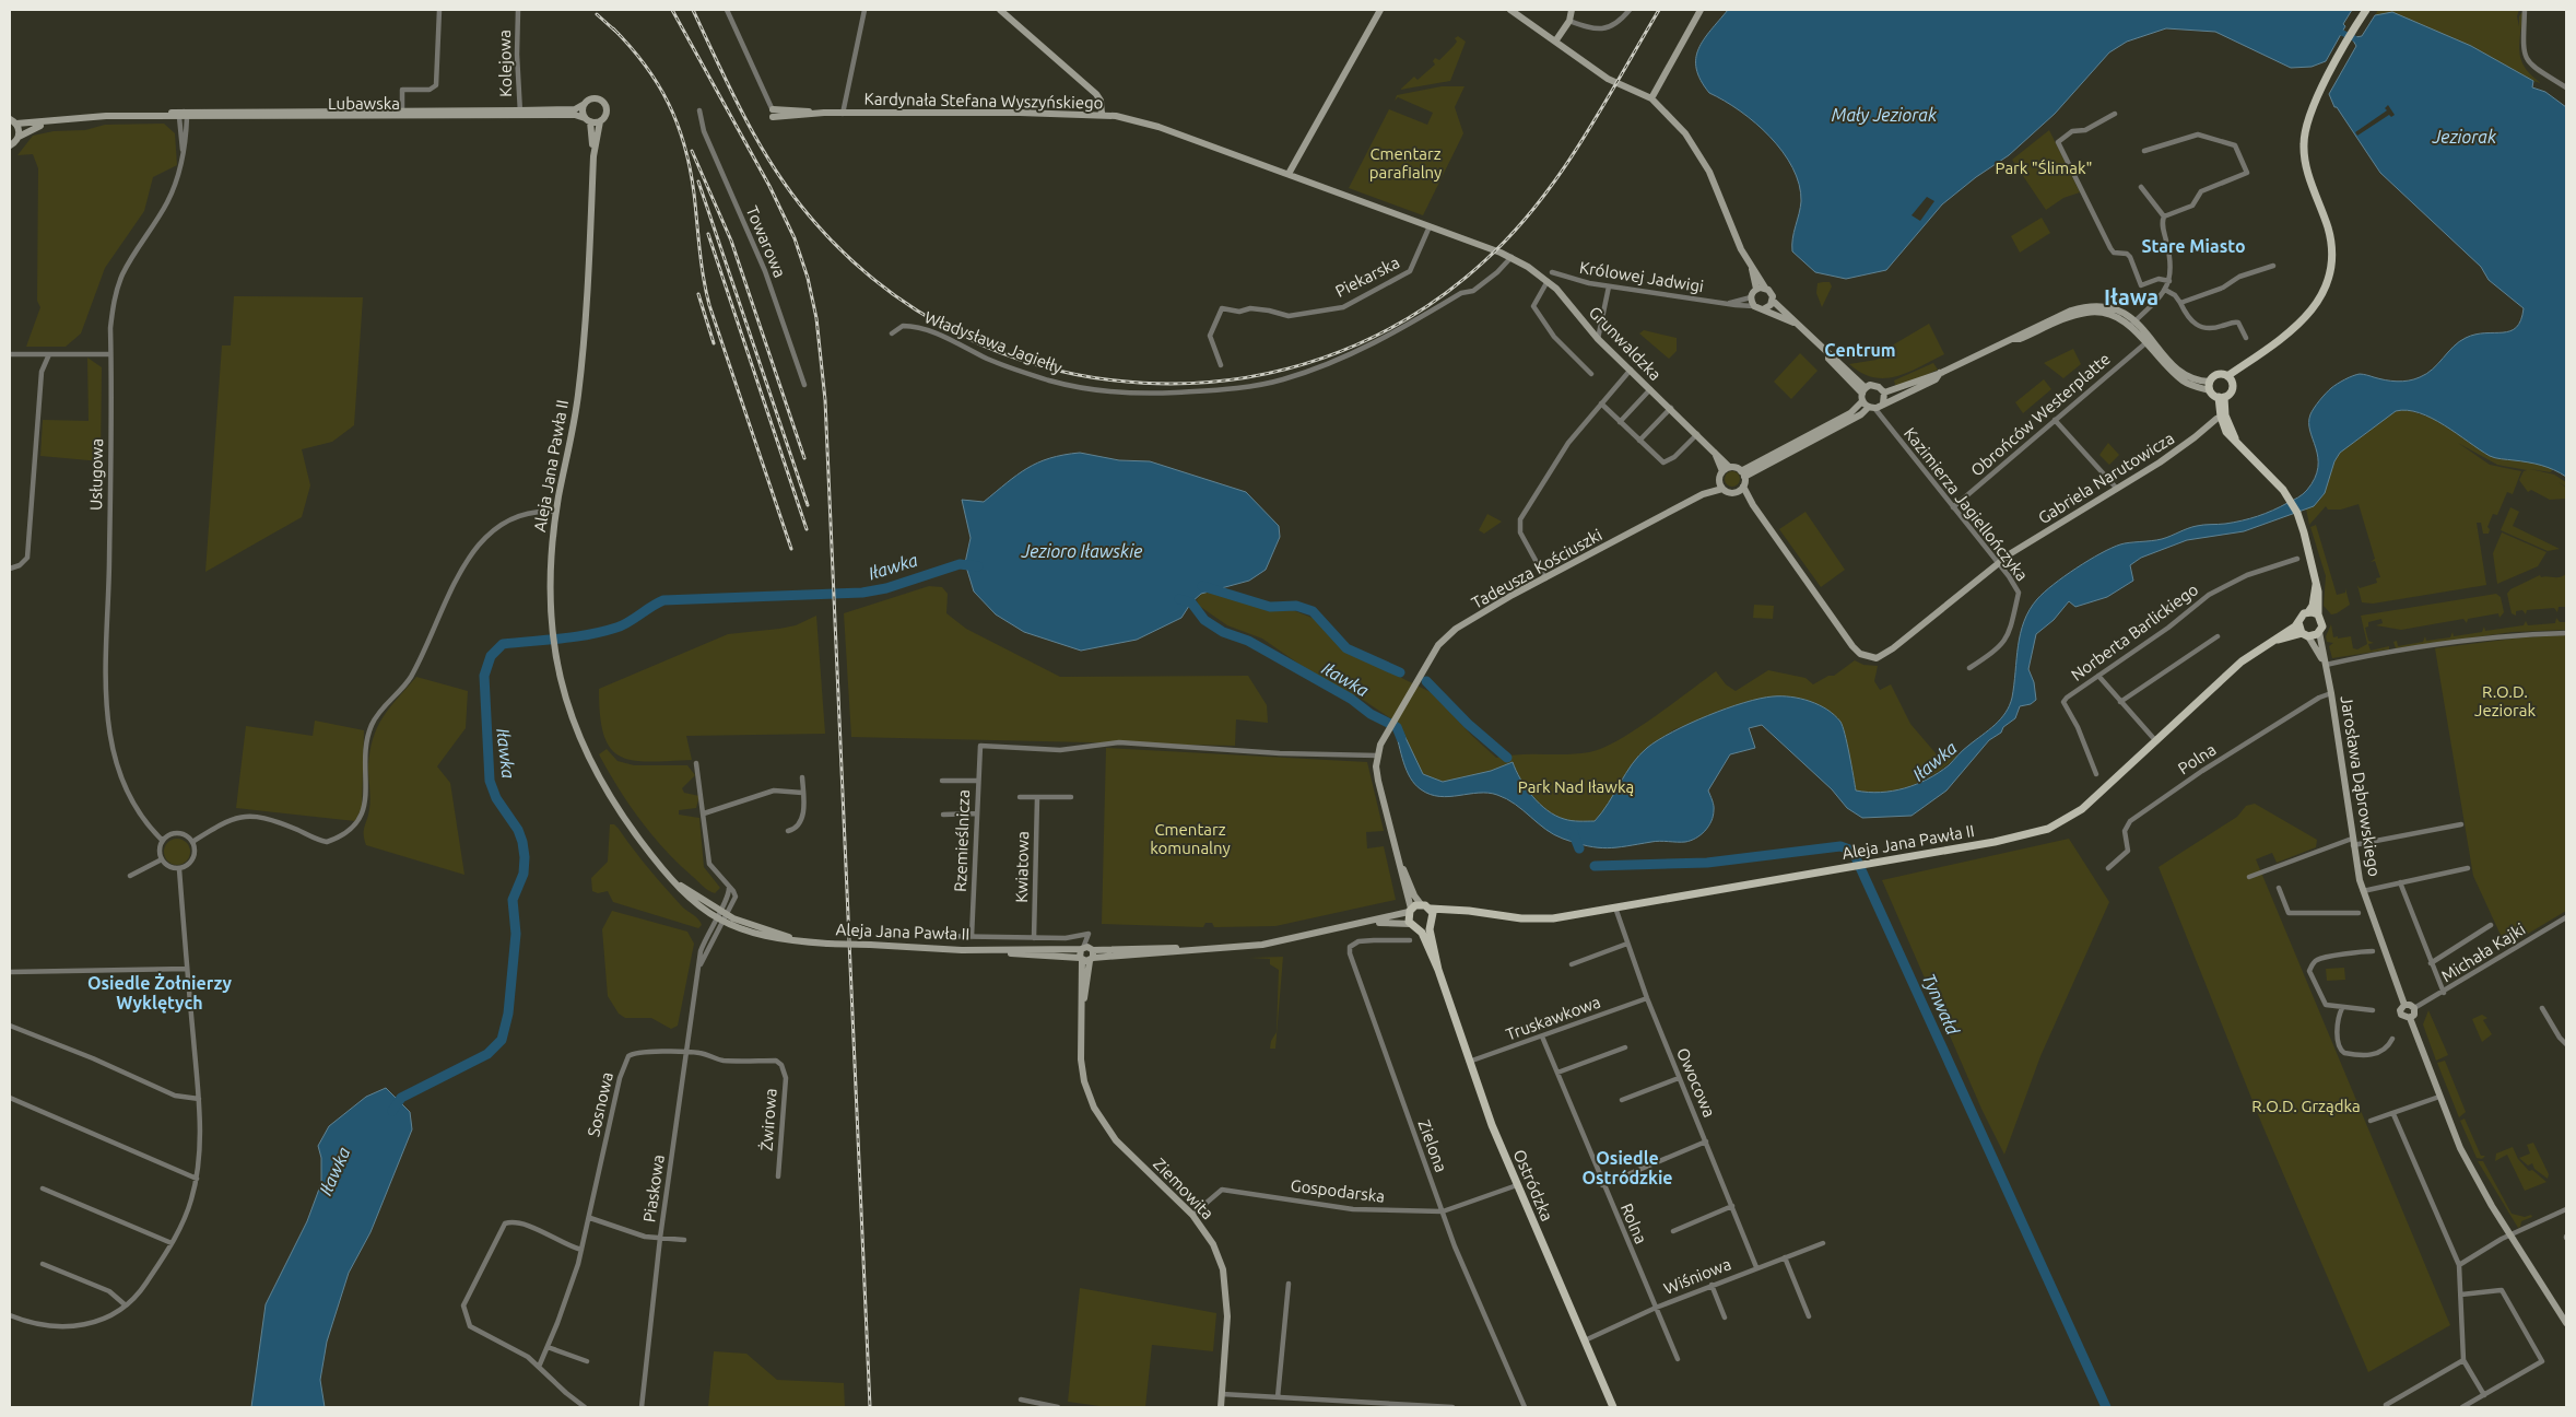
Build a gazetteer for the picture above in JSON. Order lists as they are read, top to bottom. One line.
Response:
{"streets":{"main road":["Aleja Jana Pawła II","Ostródzka"],"street":["Kolejowa","Kardynała Stefana Wyszyńskiego","Lubawska","Towarowa","Piekarska","Królowej Jadwigi","Władysława Jagiełły","Grunwaldzka","Obrońców Westerplatte","Usługowa","Gabriela Narutowicza","Kazimierza Jagiellończyka","Tadeusza Kościuszki","Norberta Barlickiego","Polna","Jarosława Dąbrowskiego","Rzemieślnicza","Kwiatowa","Michała Kajki","Truskawkowa","Owocowa","Sosnowa","Żwirowa","Zielona","Piaskowa","Ziemowita","Gospodarska","Rolna","Wiśniowa"]},"crossings":[["Kolejowa","Lubawska"],["Kardynała Stefana Wyszyńskiego","Piekarska"],["Kardynała Stefana Wyszyńskiego","Władysława Jagiełły"],["Kardynała Stefana Wyszyńskiego","Grunwaldzka"],["Lubawska","Aleja Jana Pawła II"],["Lubawska","Usługowa"],["Władysława Jagiełły","Grunwaldzka"],["Obrońców Westerplatte","Kazimierza Jagiellończyka"],["Aleja Jana Pawła II","Jarosława Dąbrowskiego"],["Aleja Jana Pawła II","Owocowa"],["Aleja Jana Pawła II","Ostródzka"],["Aleja Jana Pawła II","Piaskowa"],["Aleja Jana Pawła II","Ziemowita"],["Gabriela Narutowicza","Kazimierza Jagiellończyka"],["Tadeusza Kościuszki","Rzemieślnicza"],["Polna","Jarosława Dąbrowskiego"],["Jarosława Dąbrowskiego","Michała Kajki"],["Truskawkowa","Owocowa"],["Truskawkowa","Ostródzka"],["Truskawkowa","Rolna"],["Owocowa","Wiśniowa"],["Sosnowa","Żwirowa"],["Sosnowa","Piaskowa"],["Żwirowa","Piaskowa"],["Zielona","Gospodarska"],["Ostródzka","Gospodarska"],["Ostródzka","Wiśniowa"],["Ziemowita","Gospodarska"],["Rolna","Wiśniowa"]],"districts":["Stare Miasto","Iława","Centrum","Osiedle Żołnierzy Wyklętych","Osiedle Ostródzkie"],"water":["Mały Jeziorak","Jeziorak","Jezioro Iławskie","Iławka","Tynwałd"],"parks":["Cmentarz parafialny","Park \"Ślimak\"","R.O.D. Jeziorak","Park Nad Iławką","Cmentarz komunalny","R.O.D. Grządka"]}
